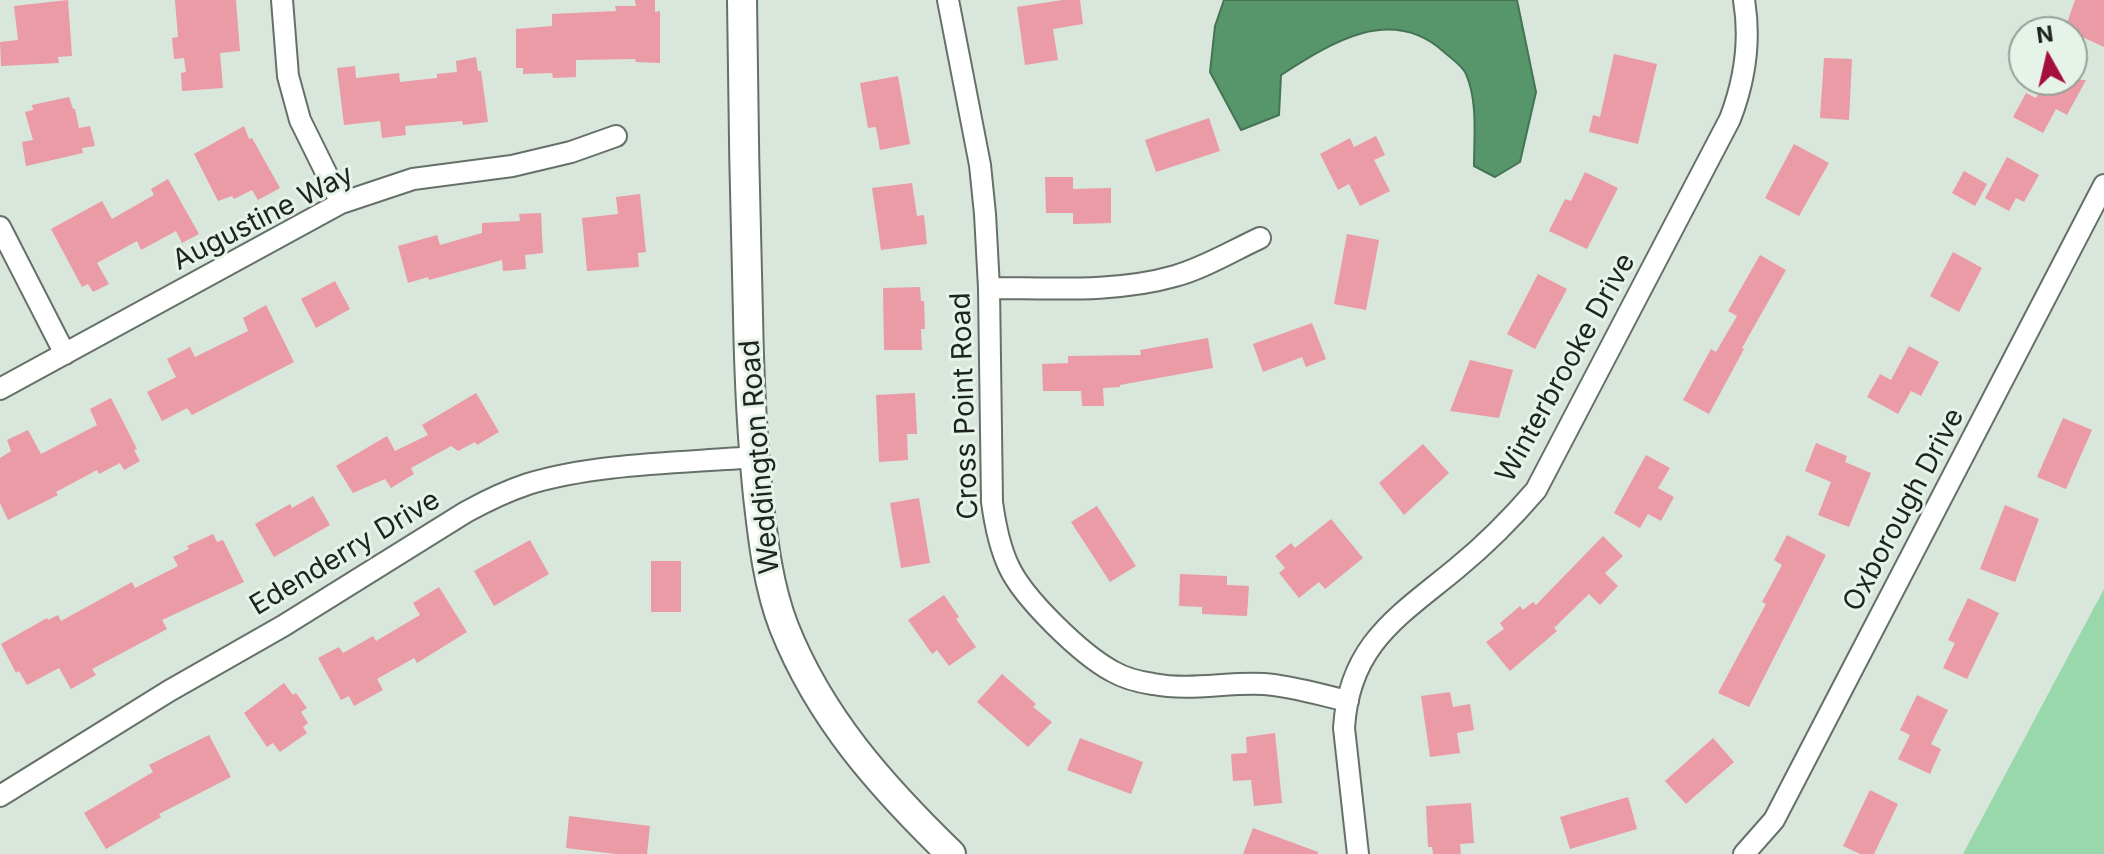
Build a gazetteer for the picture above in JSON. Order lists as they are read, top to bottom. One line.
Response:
{"streets":{"main road":["Weddington Road"],"street":["Augustine Way","Winterbrooke Drive","Cross Point Road","Oxborough Drive","Edenderry Drive"]},"crossings":[["Winterbrooke Drive","Cross Point Road"],["Weddington Road","Edenderry Drive"]],"north":"top"}
